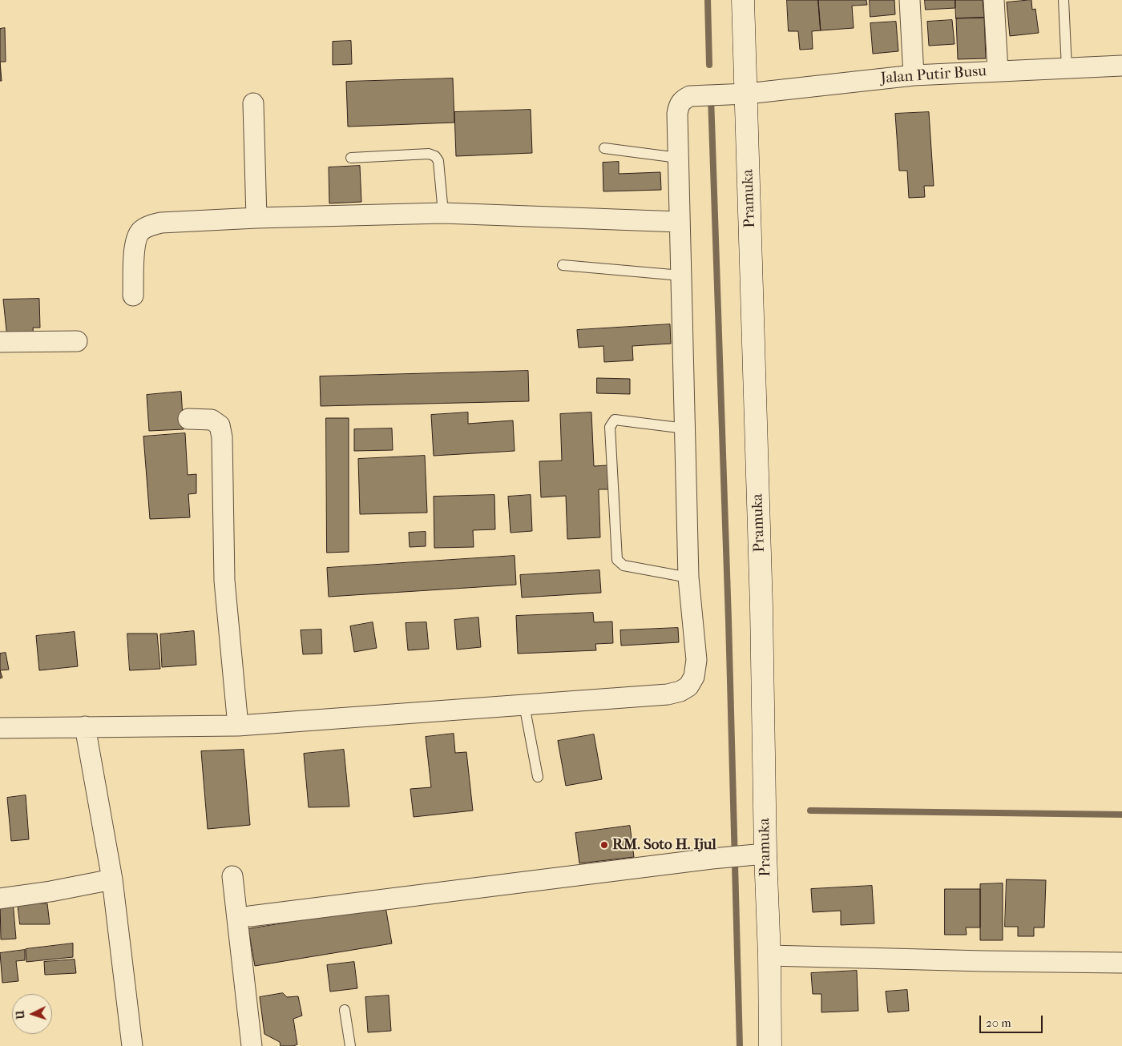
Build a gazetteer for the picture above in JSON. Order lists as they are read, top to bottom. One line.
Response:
{"streets":{"street":["Jalan Putir Busu","Pramuka"]},"crossings":[["Jalan Putir Busu","Pramuka"]],"places":["RM. Soto H. Ijul"],"scale_bar":"20 m","north":"left"}
